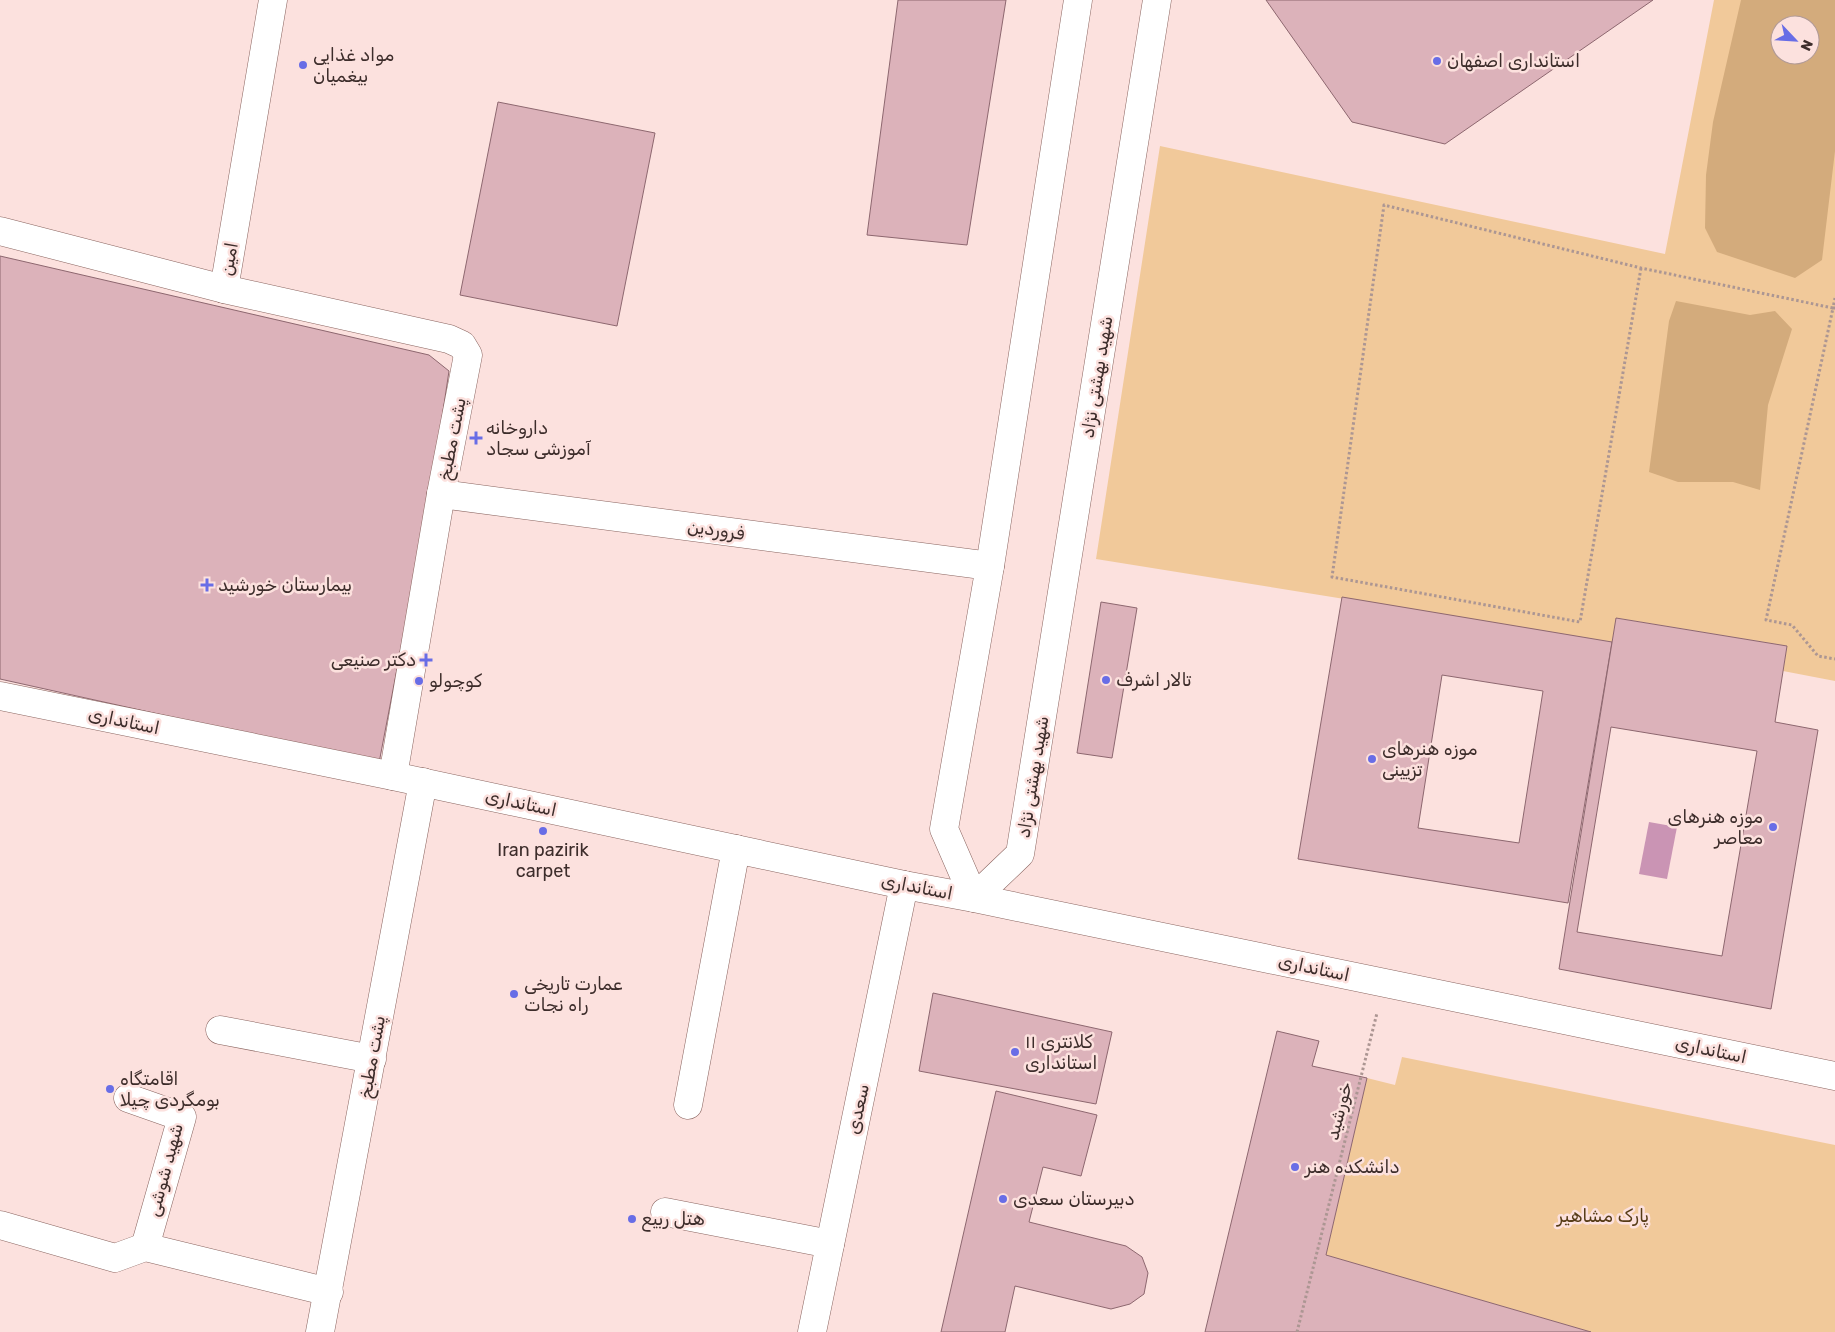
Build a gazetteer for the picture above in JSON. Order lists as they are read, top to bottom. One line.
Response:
{"streets":{"street":["امین","شهید بهشتی نژاد","پشت مطبخ","فروردین","استانداری","سعدی","شهید شوشی"],"path":["خورشید"]},"crossings":[["امین","پشت مطبخ"],["شهید بهشتی نژاد","استانداری"],["پشت مطبخ","فروردین"],["پشت مطبخ","استانداری"],["استانداری","سعدی"],["استانداری","خورشید"]],"parks":["پارک مشاهیر"],"places":{"other":["استانداری اصفهان","مواد غذایی بیغمیان","تالار اشرف","کوچولو","موزه هنرهای تزیینی","موزه هنرهای معاصر","Iran pazirik carpet","عمارت تاریخی راه نجات","کلانتری ۱۱ استانداری","اقامتگاه بومگردی چیلا","دانشکده هنر","دبیرستان سعدی","هتل ربیع"],"health":["داروخانه آموزشی سجاد","بیمارستان خورشید","دکتر صنیعی"]},"north":"bottom right"}
